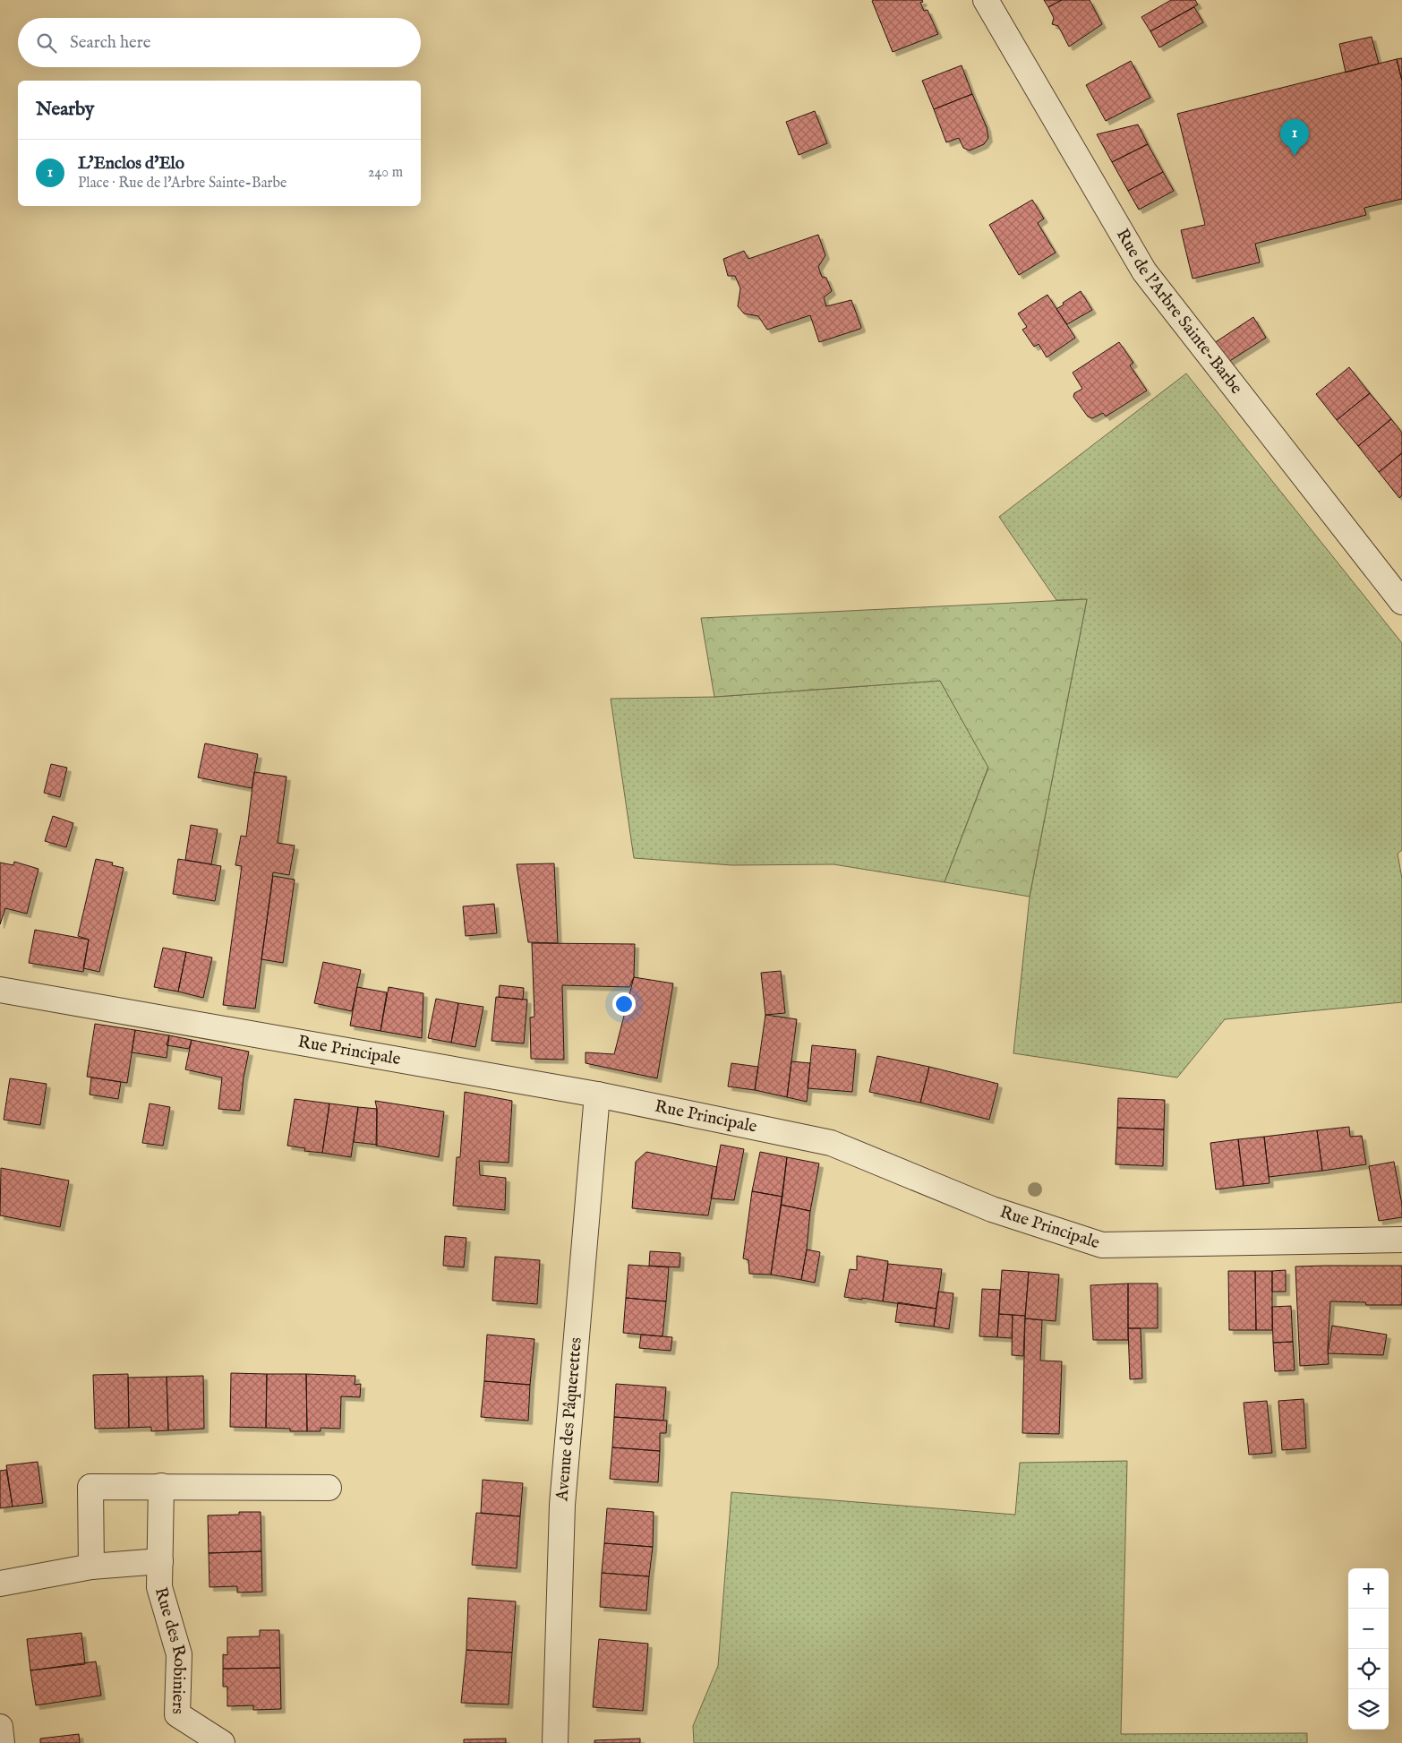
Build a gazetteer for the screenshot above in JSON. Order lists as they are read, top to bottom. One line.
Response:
{"streets":{"street":["Rue de l'Arbre Sainte-Barbe","Rue Principale","Avenue des Pâquerettes","Rue des Robiniers"]},"crossings":[["Rue Principale","Avenue des Pâquerettes"]],"page":{"search":"Search here","heading":"Nearby","pins":"1","list":[{"mark":"1","name":"L'Enclos d'Elo","note":"Place · Rue de l'Arbre Sainte-Barbe","value":"240 m"}],"map_buttons":["+","−"]}}
